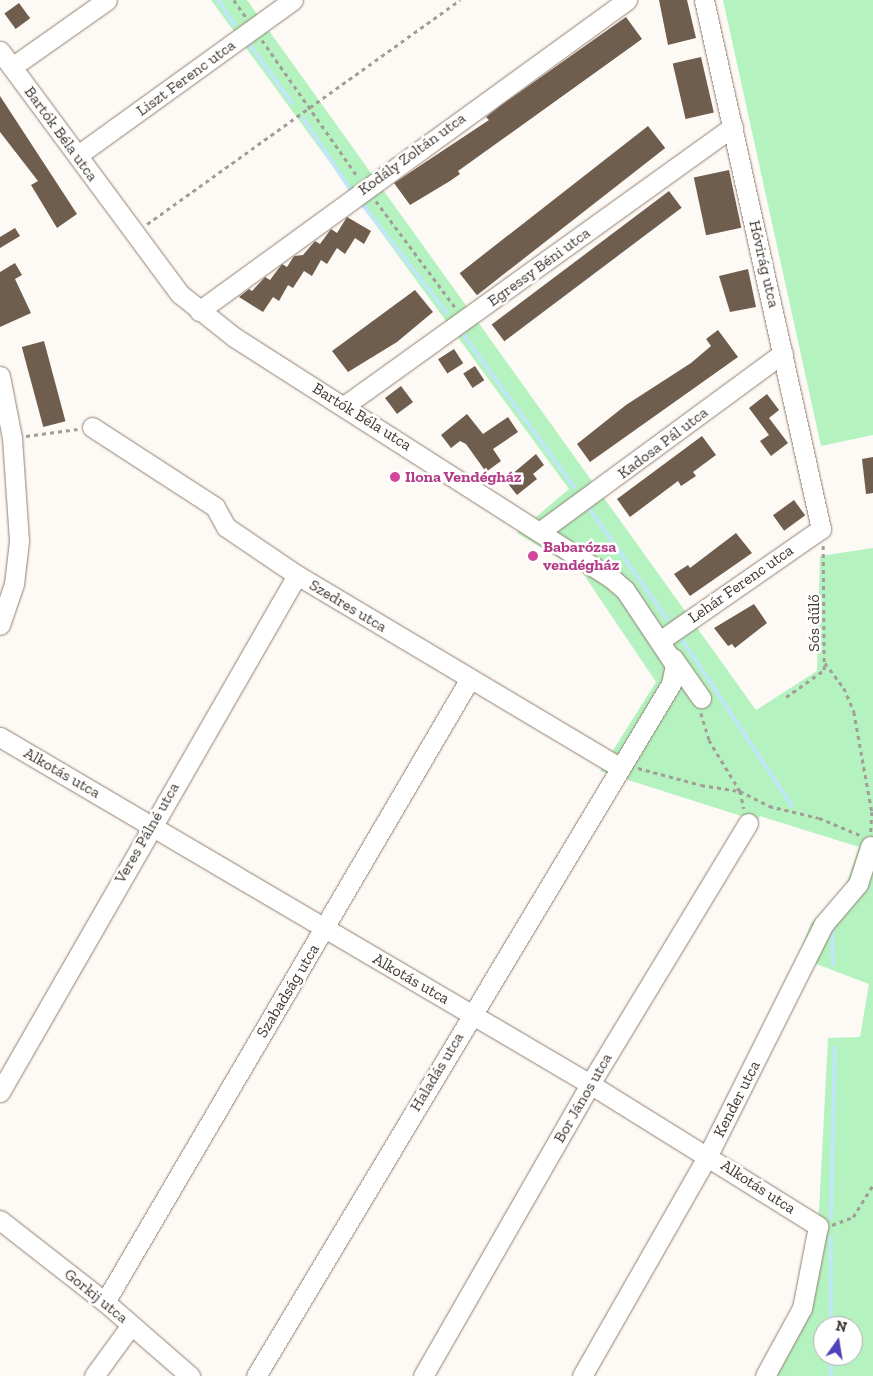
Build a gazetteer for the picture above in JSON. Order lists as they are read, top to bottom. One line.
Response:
{"streets":{"street":["Liszt Ferenc utca","Bartók Béla utca","Kodály Zoltán utca","Hóvirág utca","Egressy Béni utca","Kadosa Pál utca","Lehár Ferenc utca","Szedres utca","Alkotás utca","Veres Pálné utca","Szabadság utca","Haladás utca","Bor János utca","Kender utca","Gorkij utca"],"path":["Sós dűlő"]},"crossings":[["Liszt Ferenc utca","Bartók Béla utca"],["Bartók Béla utca","Kodály Zoltán utca"],["Bartók Béla utca","Egressy Béni utca"],["Bartók Béla utca","Kadosa Pál utca"],["Bartók Béla utca","Lehár Ferenc utca"],["Hóvirág utca","Egressy Béni utca"],["Hóvirág utca","Kadosa Pál utca"],["Hóvirág utca","Lehár Ferenc utca"],["Hóvirág utca","Sós dűlő"],["Lehár Ferenc utca","Sós dűlő"],["Szedres utca","Veres Pálné utca"],["Szedres utca","Szabadság utca"],["Szedres utca","Haladás utca"],["Alkotás utca","Veres Pálné utca"],["Alkotás utca","Szabadság utca"],["Alkotás utca","Haladás utca"],["Alkotás utca","Bor János utca"],["Alkotás utca","Kender utca"],["Szabadság utca","Gorkij utca"]],"places":["Ilona Vendégház","Babarózsa vendégház"],"north":"top"}
